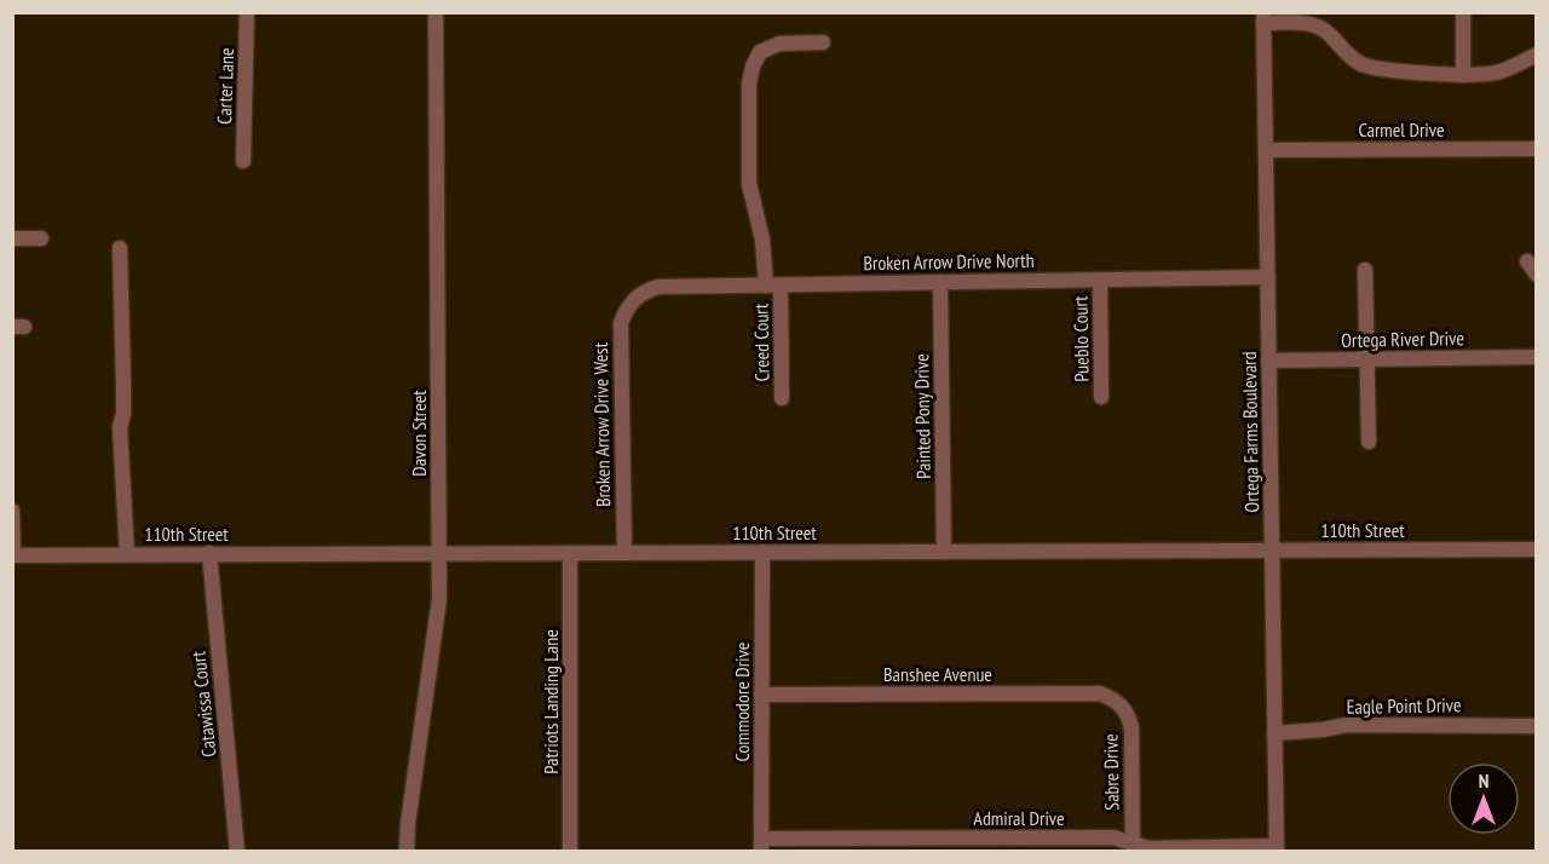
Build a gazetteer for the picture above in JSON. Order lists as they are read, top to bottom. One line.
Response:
{"streets":{"street":["Carter Lane","Carmel Drive","Broken Arrow Drive North","Pueblo Court","Ortega River Drive","Creed Court","Painted Pony Drive","Broken Arrow Drive West","Ortega Farms Boulevard","Davon Street","110th Street","Banshee Avenue","Patriots Landing Lane","Commodore Drive","Catawissa Court","Eagle Point Drive","Sabre Drive","Admiral Drive"]},"crossings":[["Carmel Drive","Ortega Farms Boulevard"],["Broken Arrow Drive North","Pueblo Court"],["Broken Arrow Drive North","Creed Court"],["Broken Arrow Drive North","Painted Pony Drive"],["Broken Arrow Drive North","Broken Arrow Drive West"],["Broken Arrow Drive North","Ortega Farms Boulevard"],["Ortega River Drive","Ortega Farms Boulevard"],["Painted Pony Drive","110th Street"],["Broken Arrow Drive West","110th Street"],["Ortega Farms Boulevard","110th Street"],["Ortega Farms Boulevard","Eagle Point Drive"],["Ortega Farms Boulevard","Admiral Drive"],["Davon Street","110th Street"],["110th Street","Patriots Landing Lane"],["110th Street","Commodore Drive"],["110th Street","Catawissa Court"],["Banshee Avenue","Commodore Drive"],["Banshee Avenue","Sabre Drive"],["Commodore Drive","Admiral Drive"],["Sabre Drive","Admiral Drive"]],"north":"top"}
